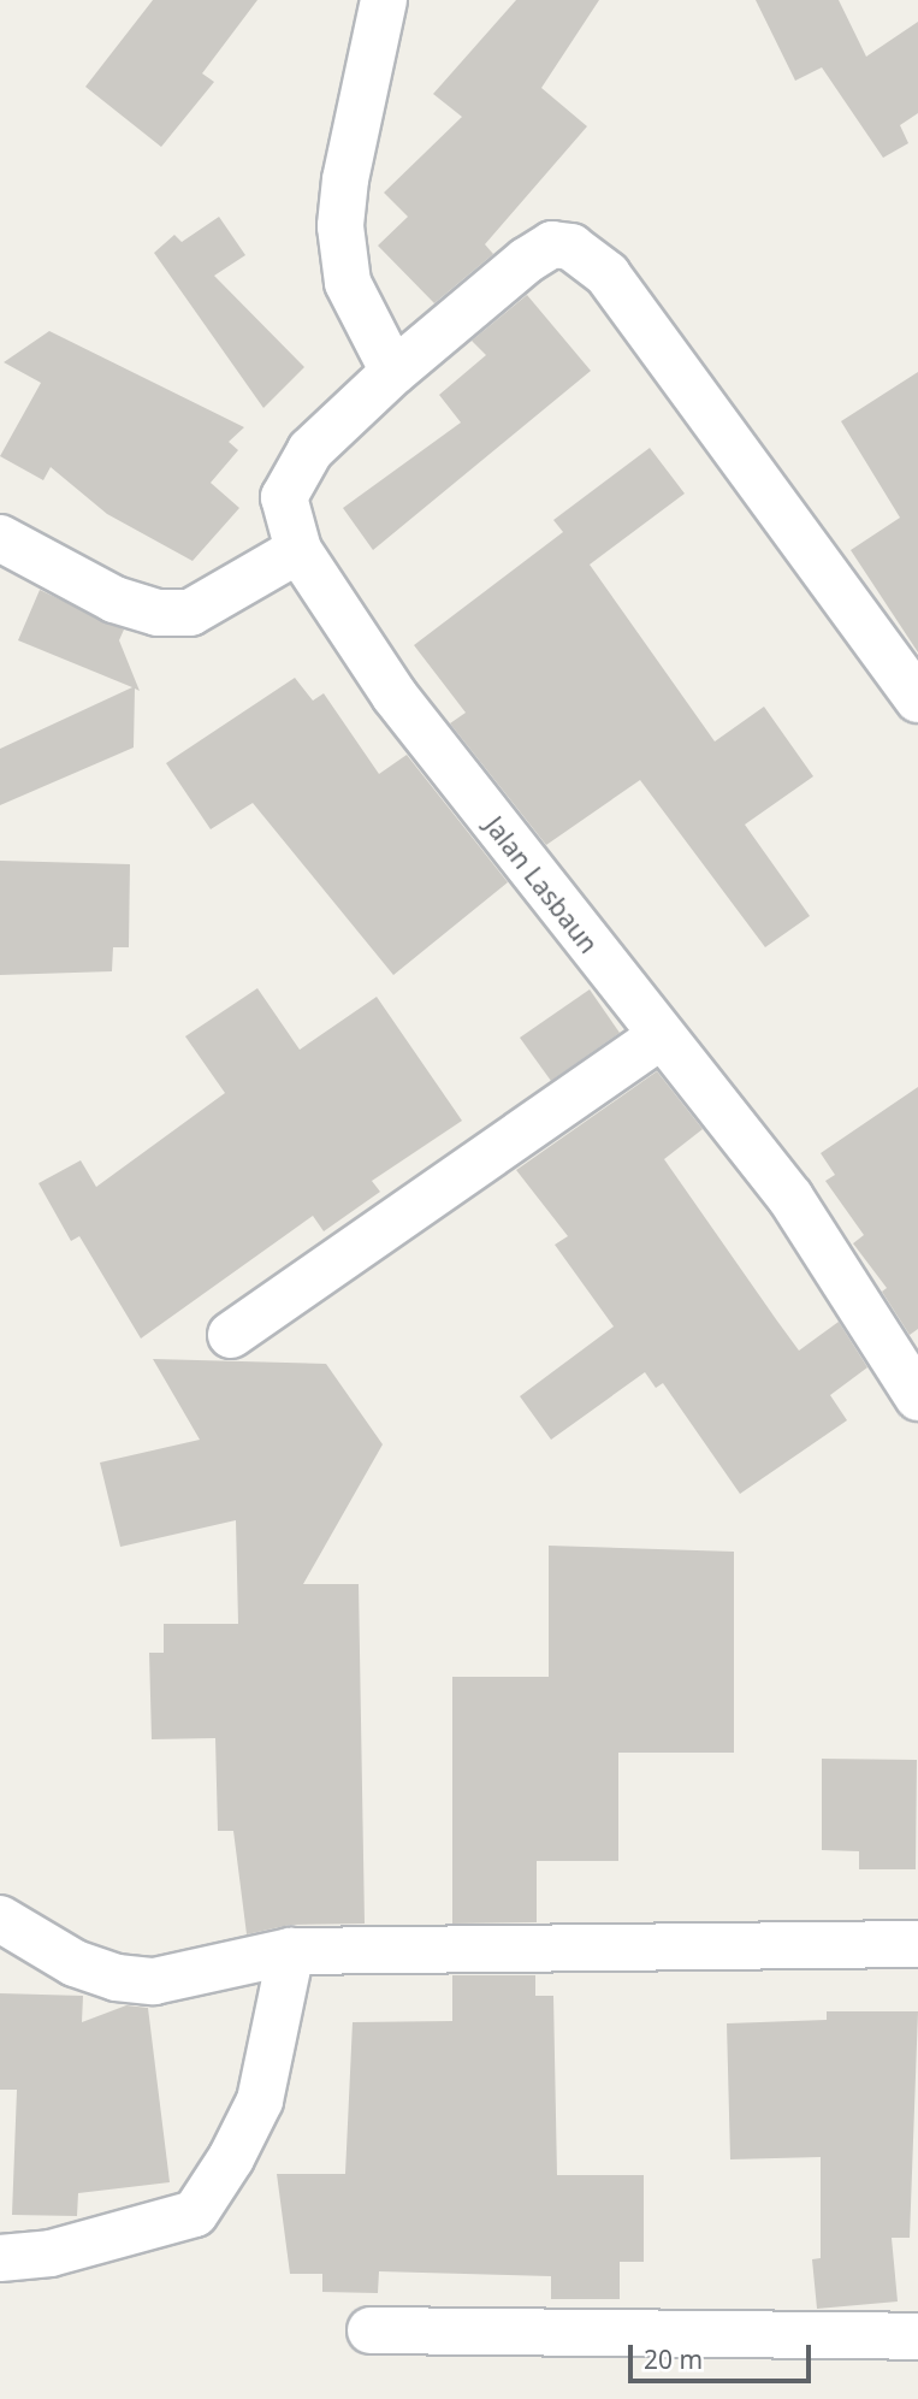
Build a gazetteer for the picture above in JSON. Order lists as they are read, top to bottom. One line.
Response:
{"streets":{"street":["Jalan Lasbaun"]},"scale_bar":"20 m"}
